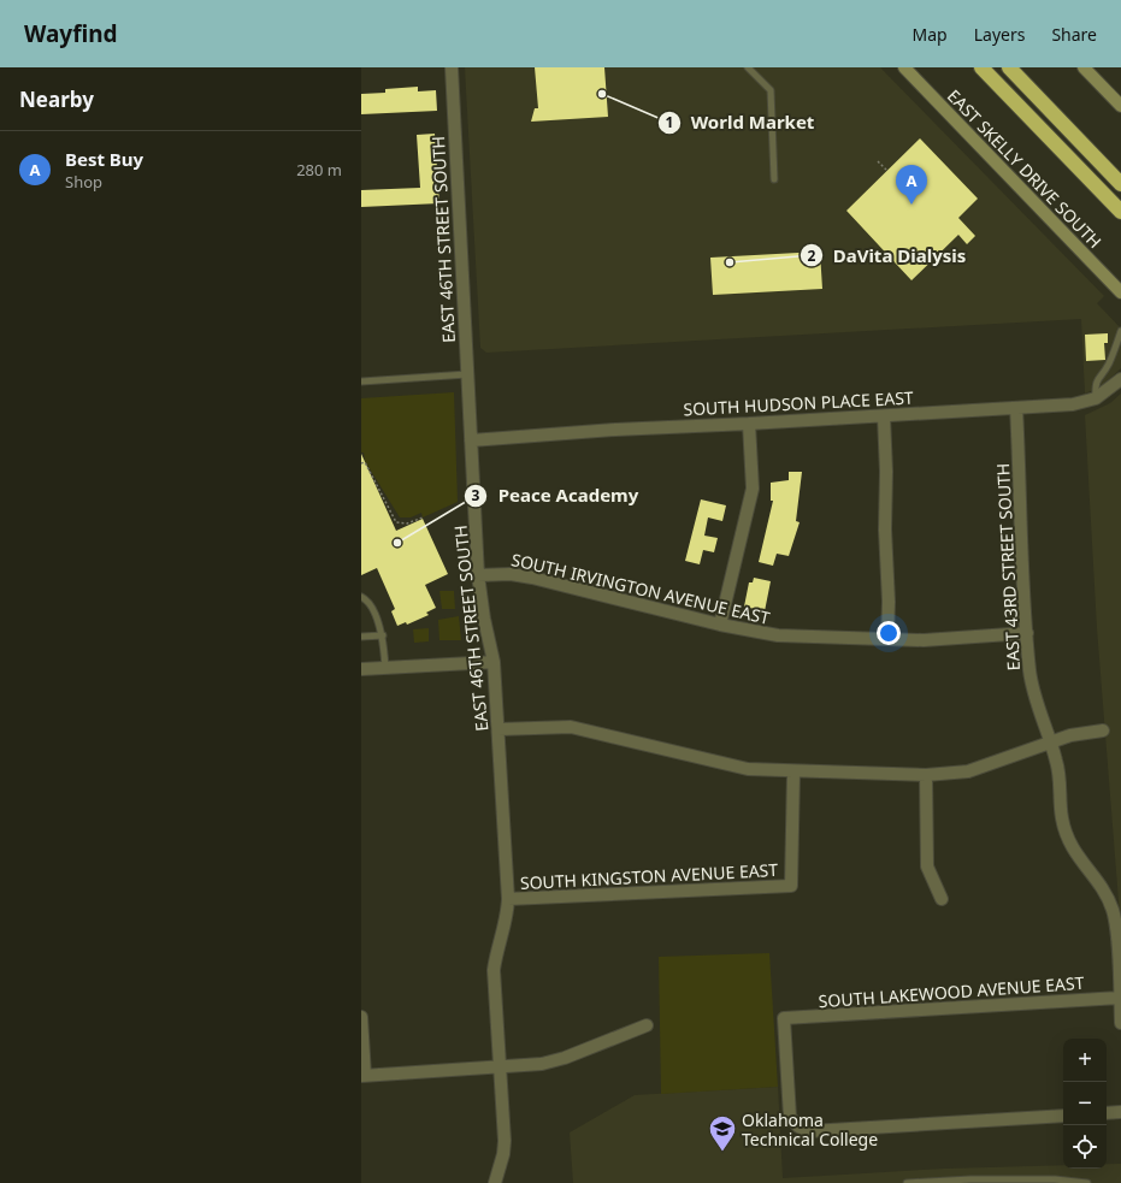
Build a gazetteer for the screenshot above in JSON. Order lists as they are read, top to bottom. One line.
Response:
{"streets":{"main road":["EAST SKELLY DRIVE SOUTH"],"street":["EAST 46TH STREET SOUTH","SOUTH HUDSON PLACE EAST","EAST 43RD STREET SOUTH","SOUTH IRVINGTON AVENUE EAST","SOUTH KINGSTON AVENUE EAST","SOUTH LAKEWOOD AVENUE EAST"]},"crossings":[["EAST 46TH STREET SOUTH","SOUTH HUDSON PLACE EAST"],["EAST 46TH STREET SOUTH","SOUTH IRVINGTON AVENUE EAST"],["EAST 46TH STREET SOUTH","SOUTH KINGSTON AVENUE EAST"],["SOUTH HUDSON PLACE EAST","EAST 43RD STREET SOUTH"],["EAST 43RD STREET SOUTH","SOUTH IRVINGTON AVENUE EAST"],["EAST 43RD STREET SOUTH","SOUTH LAKEWOOD AVENUE EAST"]],"places":{"other":["World Market","DaVita Dialysis","Peace Academy"],"school or university":["Oklahoma Technical College"]},"page":{"header":"Wayfind","nav":["Map","Layers","Share"],"heading":"Nearby","list":[{"mark":"A","name":"Best Buy","note":"Shop","value":"280 m"}],"pins":"A","map_buttons":["+","−"]}}
